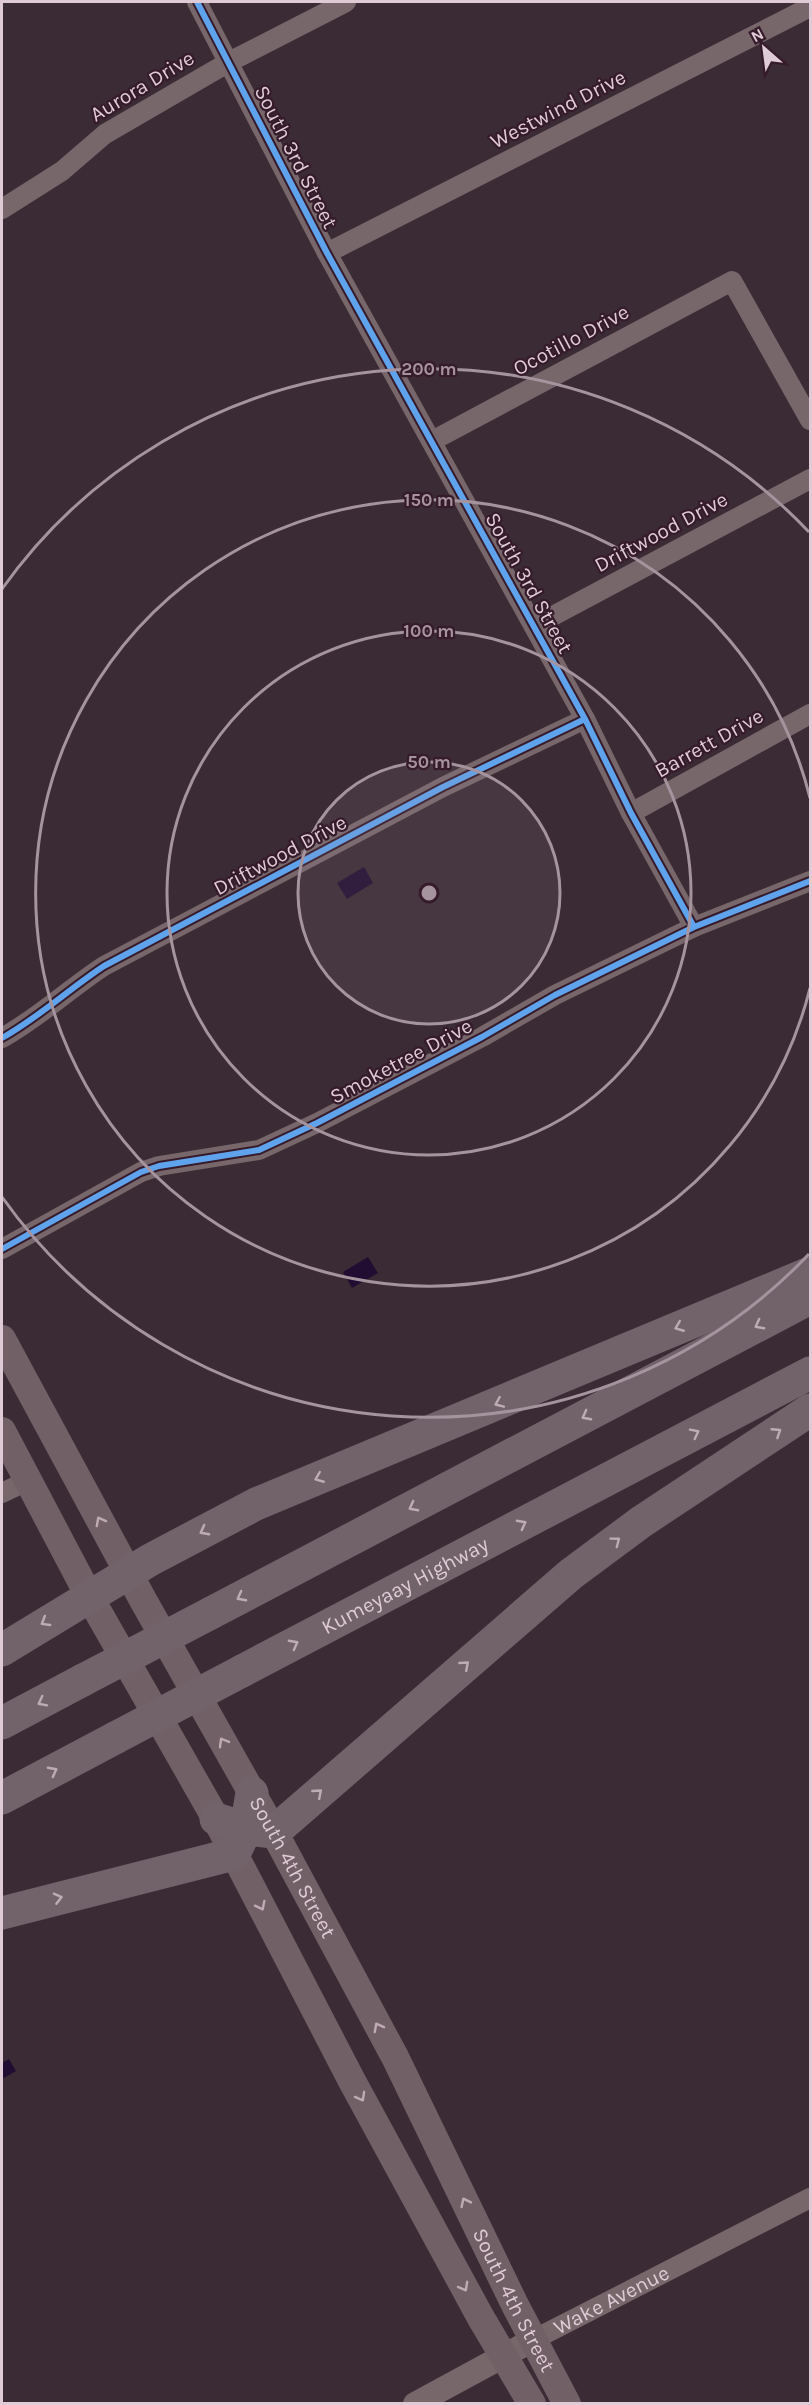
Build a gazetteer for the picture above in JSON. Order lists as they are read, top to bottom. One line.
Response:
{"streets":{"highway":["Kumeyaay Highway"],"main road":["South 4th Street"],"street":["Aurora Drive","Westwind Drive","South 3rd Street","Ocotillo Drive","Driftwood Drive","Barrett Drive","Smoketree Drive","Wake Avenue"]},"crossings":[["Aurora Drive","South 3rd Street"],["Westwind Drive","South 3rd Street"],["South 3rd Street","Ocotillo Drive"],["South 3rd Street","Driftwood Drive"],["South 3rd Street","Barrett Drive"],["South 3rd Street","Smoketree Drive"],["South 4th Street","Wake Avenue"]],"north":"top left","rings":["200 m","150 m","100 m","50 m"]}
